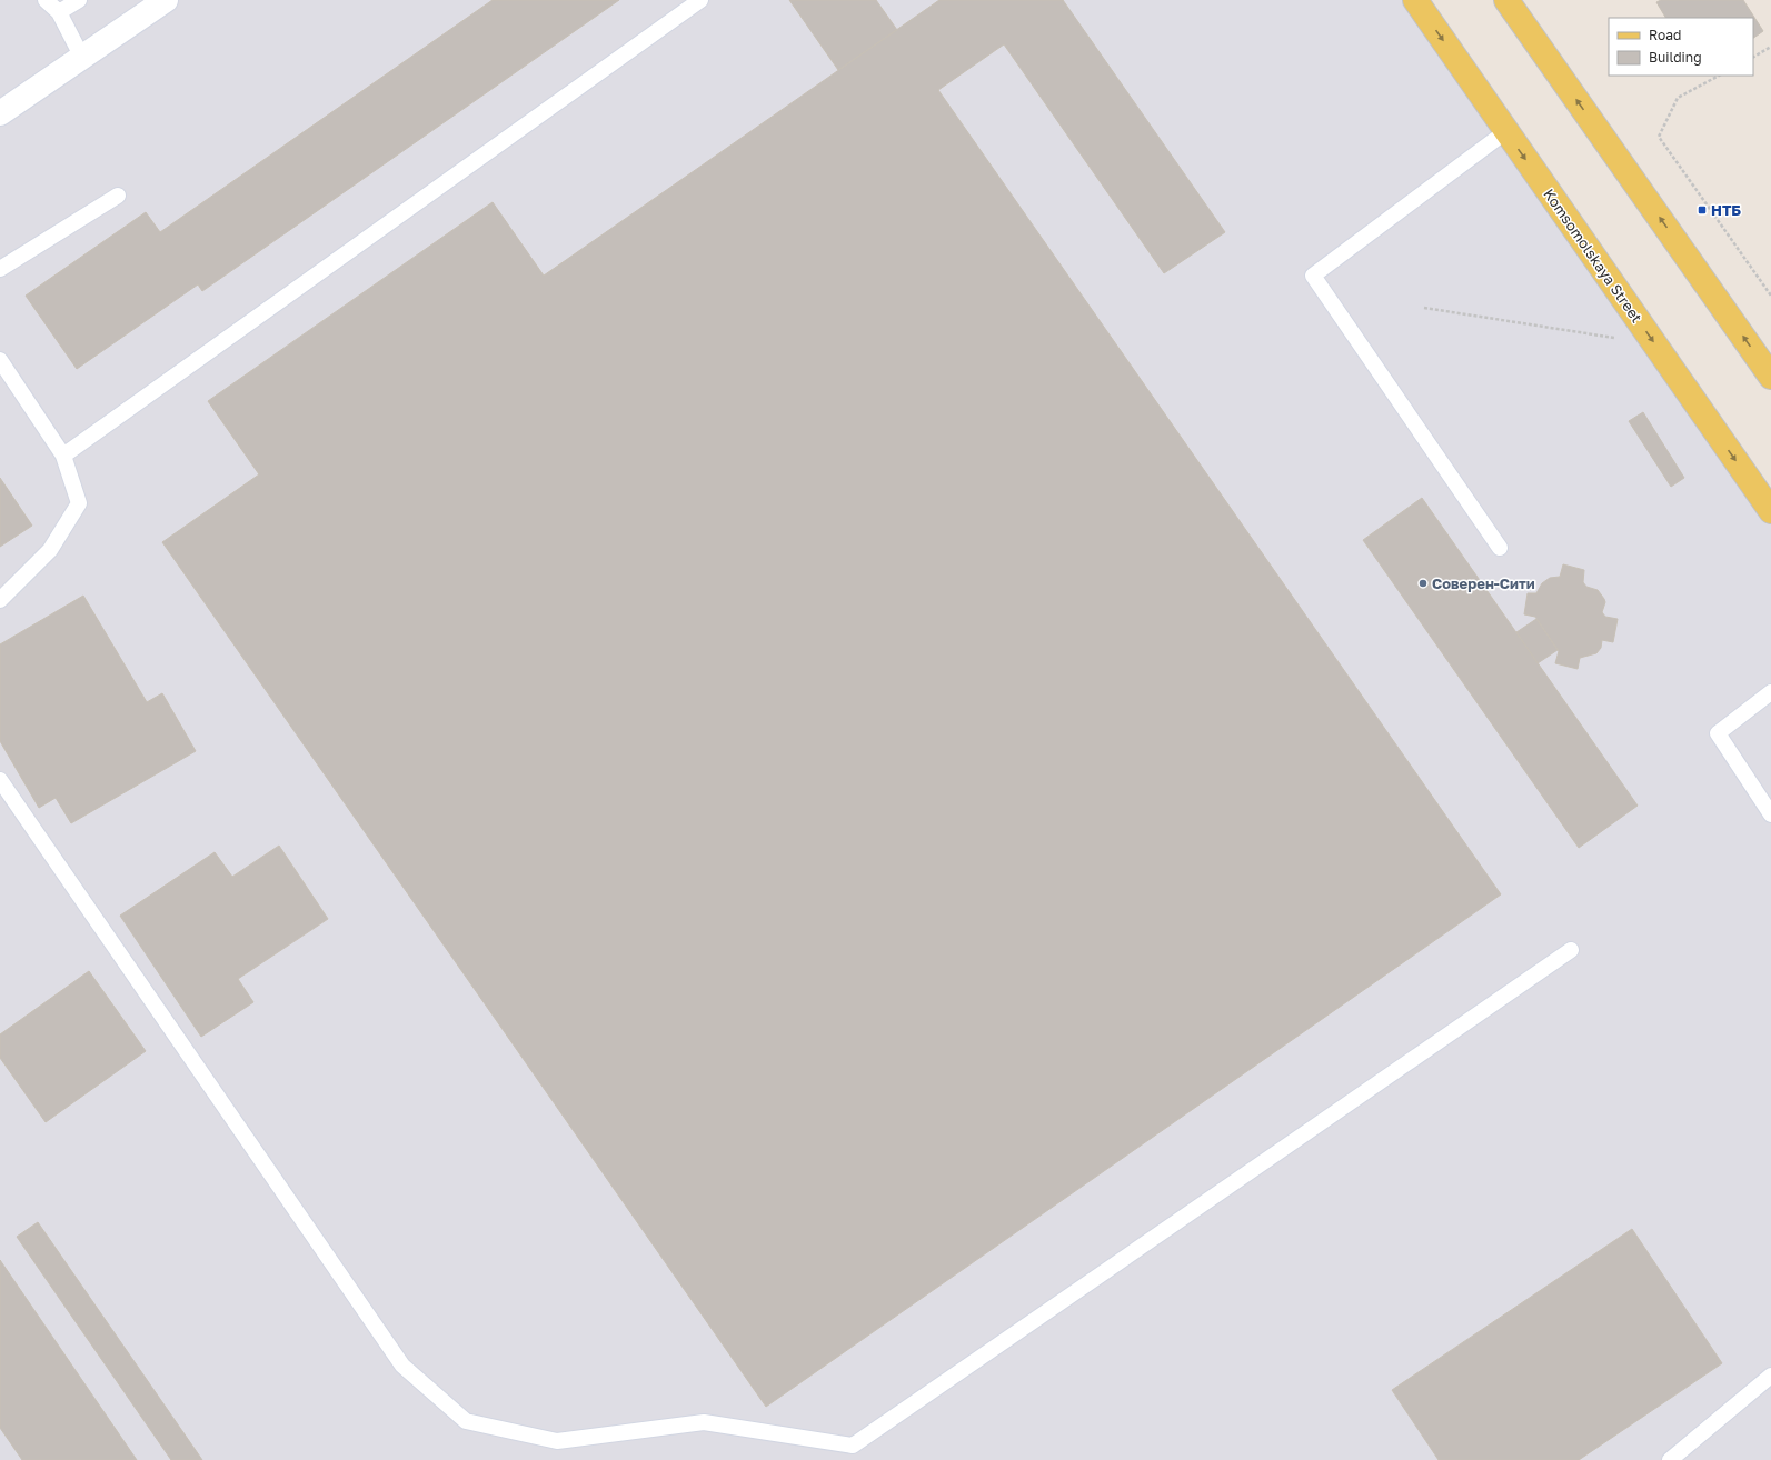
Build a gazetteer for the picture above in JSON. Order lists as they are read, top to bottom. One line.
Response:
{"streets":{"main road":["Komsomolskaya Street"]},"places":{"transit":["НТБ"],"other":["Соверен-Сити"]},"legend":["Road","Building"]}
